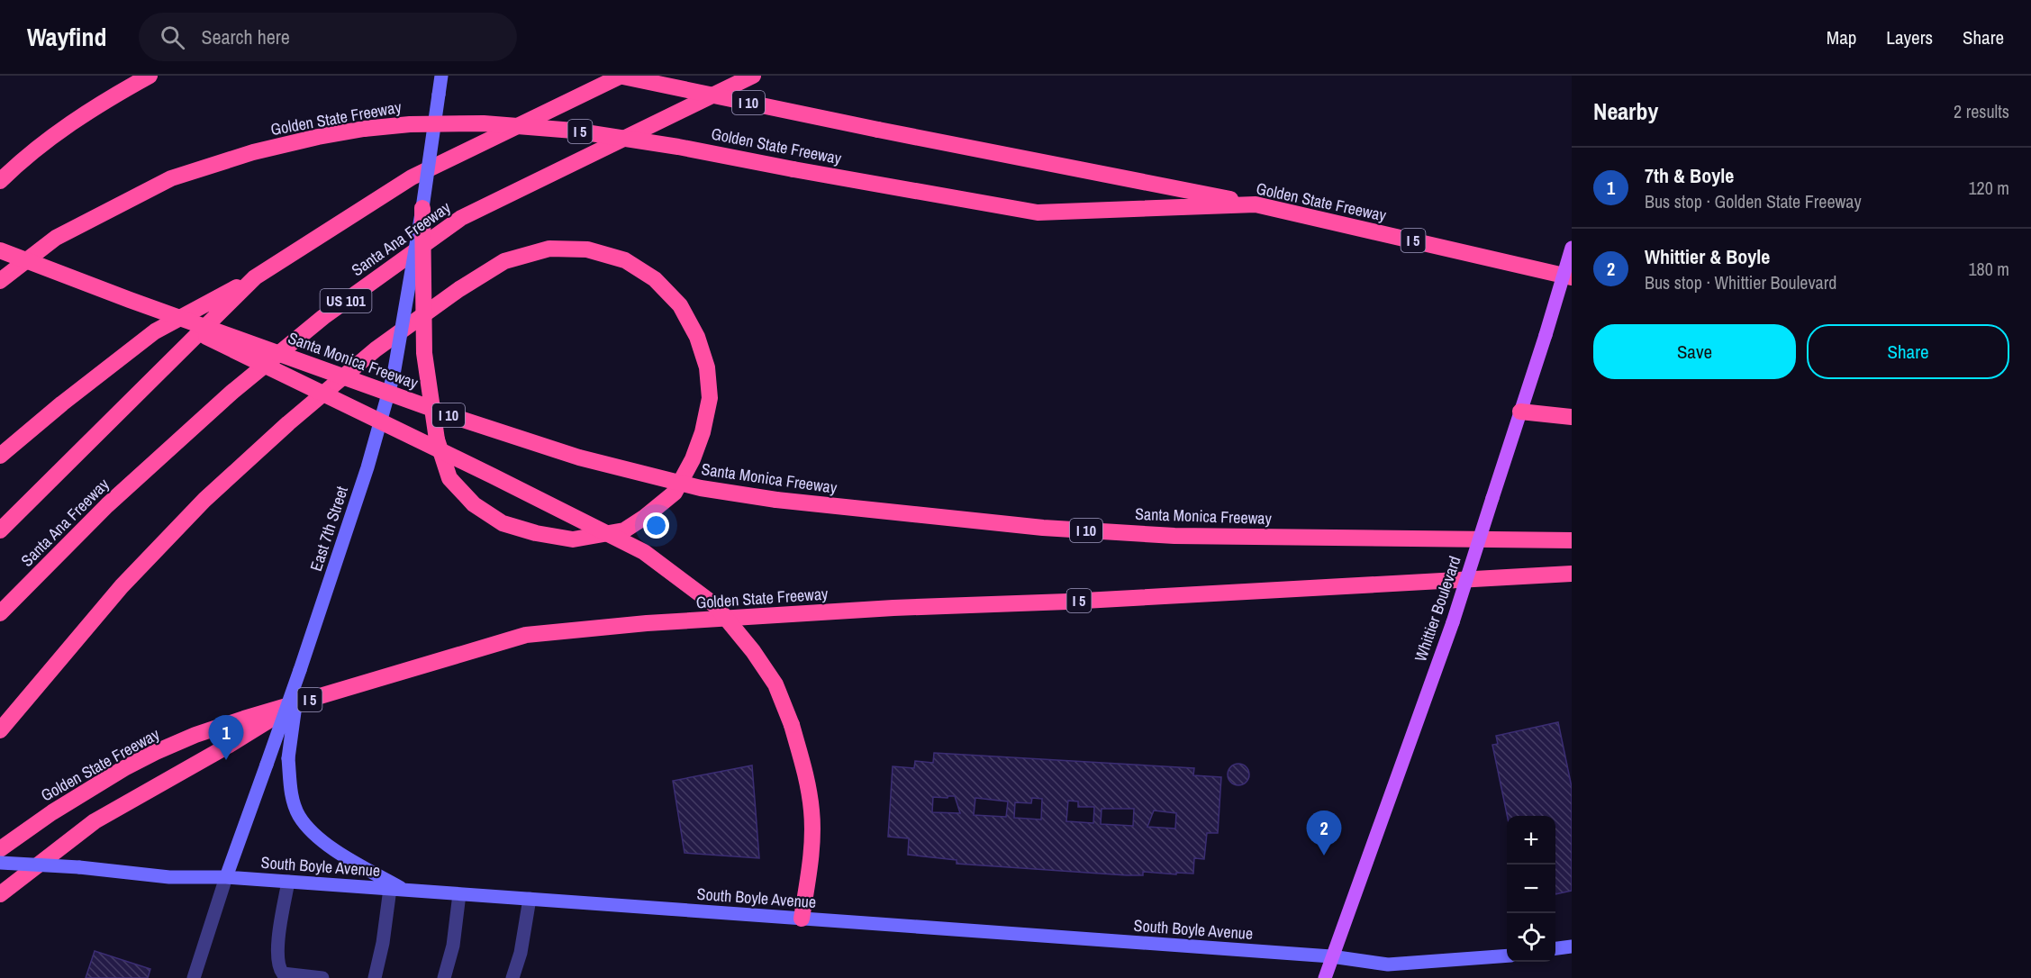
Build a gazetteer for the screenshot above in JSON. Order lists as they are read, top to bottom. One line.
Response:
{"streets":{"highway":["I 10","Golden State Freeway","I 5","Santa Ana Freeway","US 101","Santa Monica Freeway"],"main road":["East 7th Street","Whittier Boulevard","South Boyle Avenue"]},"crossings":[["I 10","Golden State Freeway"],["East 7th Street","South Boyle Avenue"],["Whittier Boulevard","South Boyle Avenue"]],"page":{"header":"Wayfind","search":"Search here","nav":["Map","Layers","Share"],"heading":["Nearby","2 results"],"list":[{"mark":"1","name":"7th & Boyle","note":"Bus stop · Golden State Freeway","value":"120 m"},{"mark":"2","name":"Whittier & Boyle","note":"Bus stop · Whittier Boulevard","value":"180 m"}],"buttons":["Save","Share"],"pins":["1","2"],"map_buttons":["+","−"]}}
